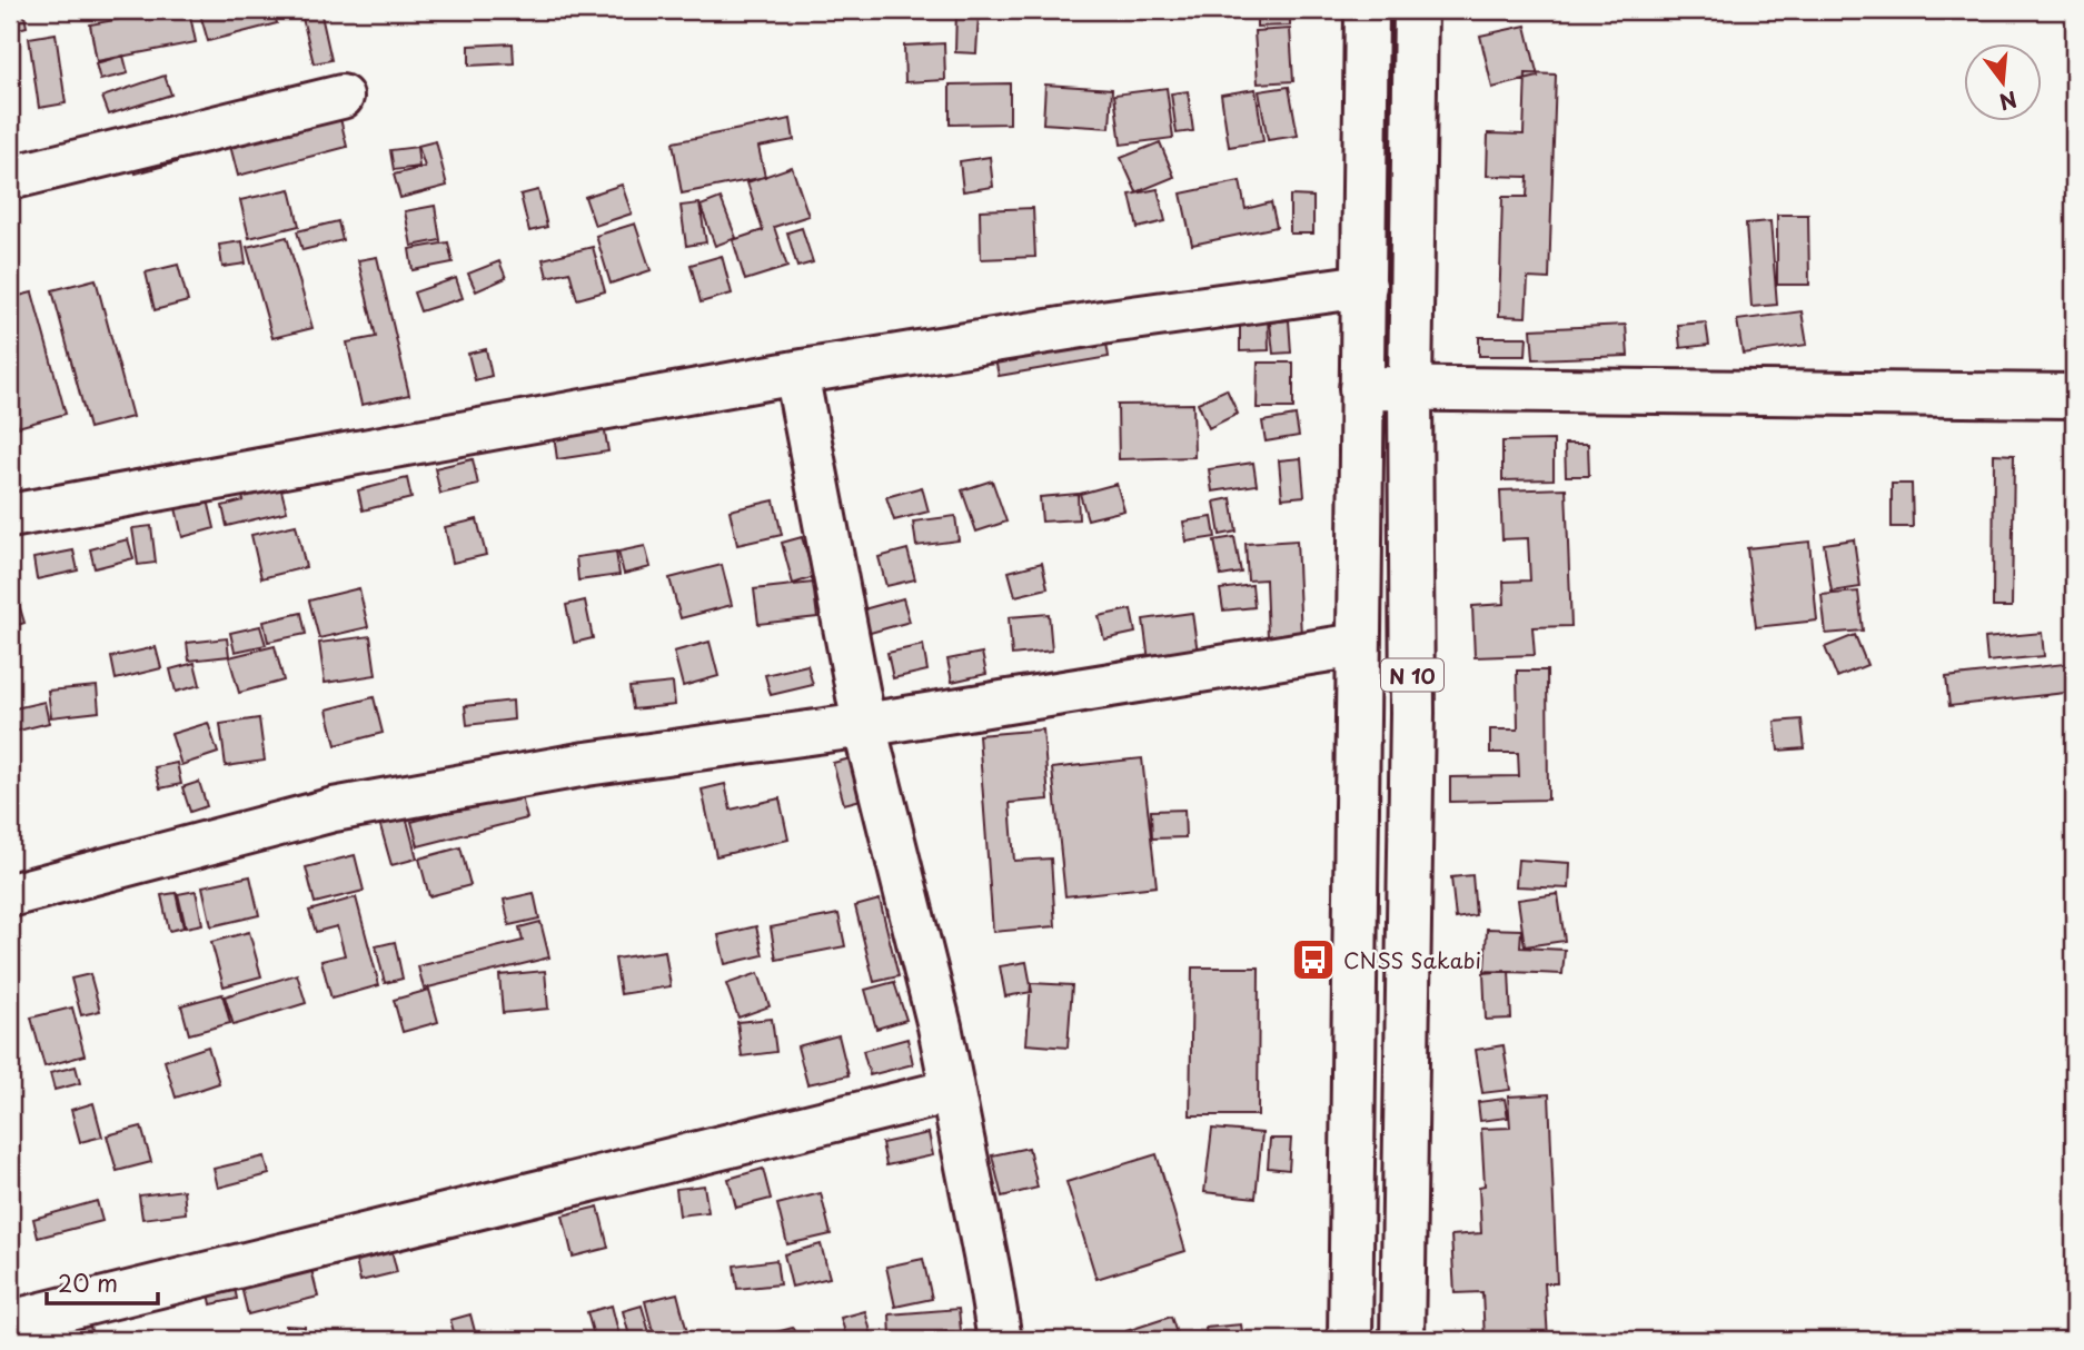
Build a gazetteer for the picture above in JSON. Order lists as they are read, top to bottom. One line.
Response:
{"streets":{"street":["N 10"]},"places":{"bus stop":["CNSS Sakabi"]},"scale_bar":"20 m","north":"bottom"}
